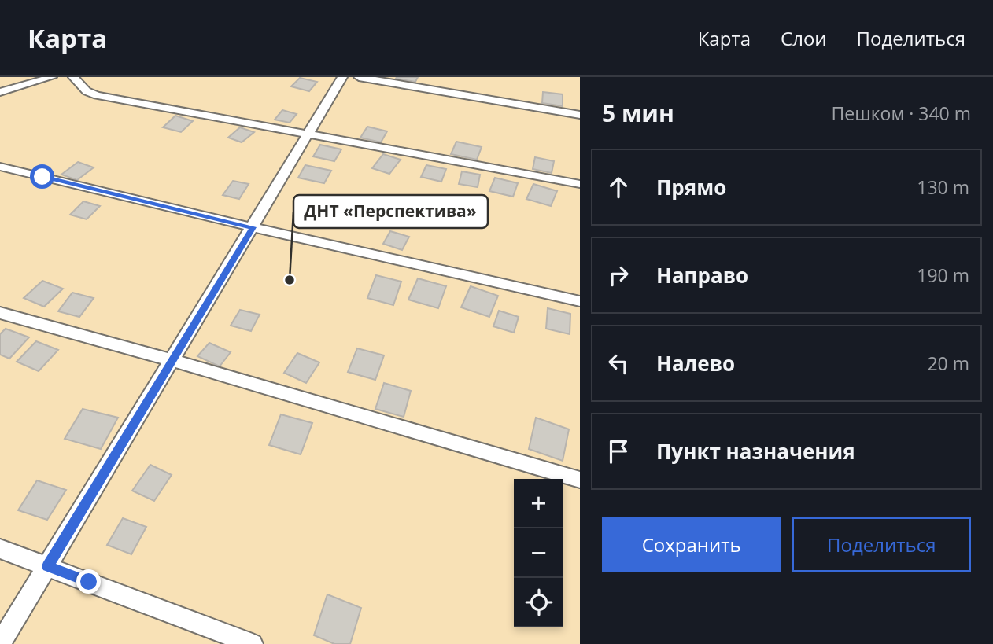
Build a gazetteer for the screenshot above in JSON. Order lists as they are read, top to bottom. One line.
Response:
{"places":["ДНТ «Перспектива»"],"page":{"header":"Карта","nav":["Карта","Слои","Поделиться"],"heading":["5 мин","Пешком · 340 m"],"list":[["Прямо","130 m"],["Направо","190 m"],["Налево","20 m"],"Пункт назначения"],"map_buttons":["+","−"],"buttons":["Сохранить","Поделиться"]}}
